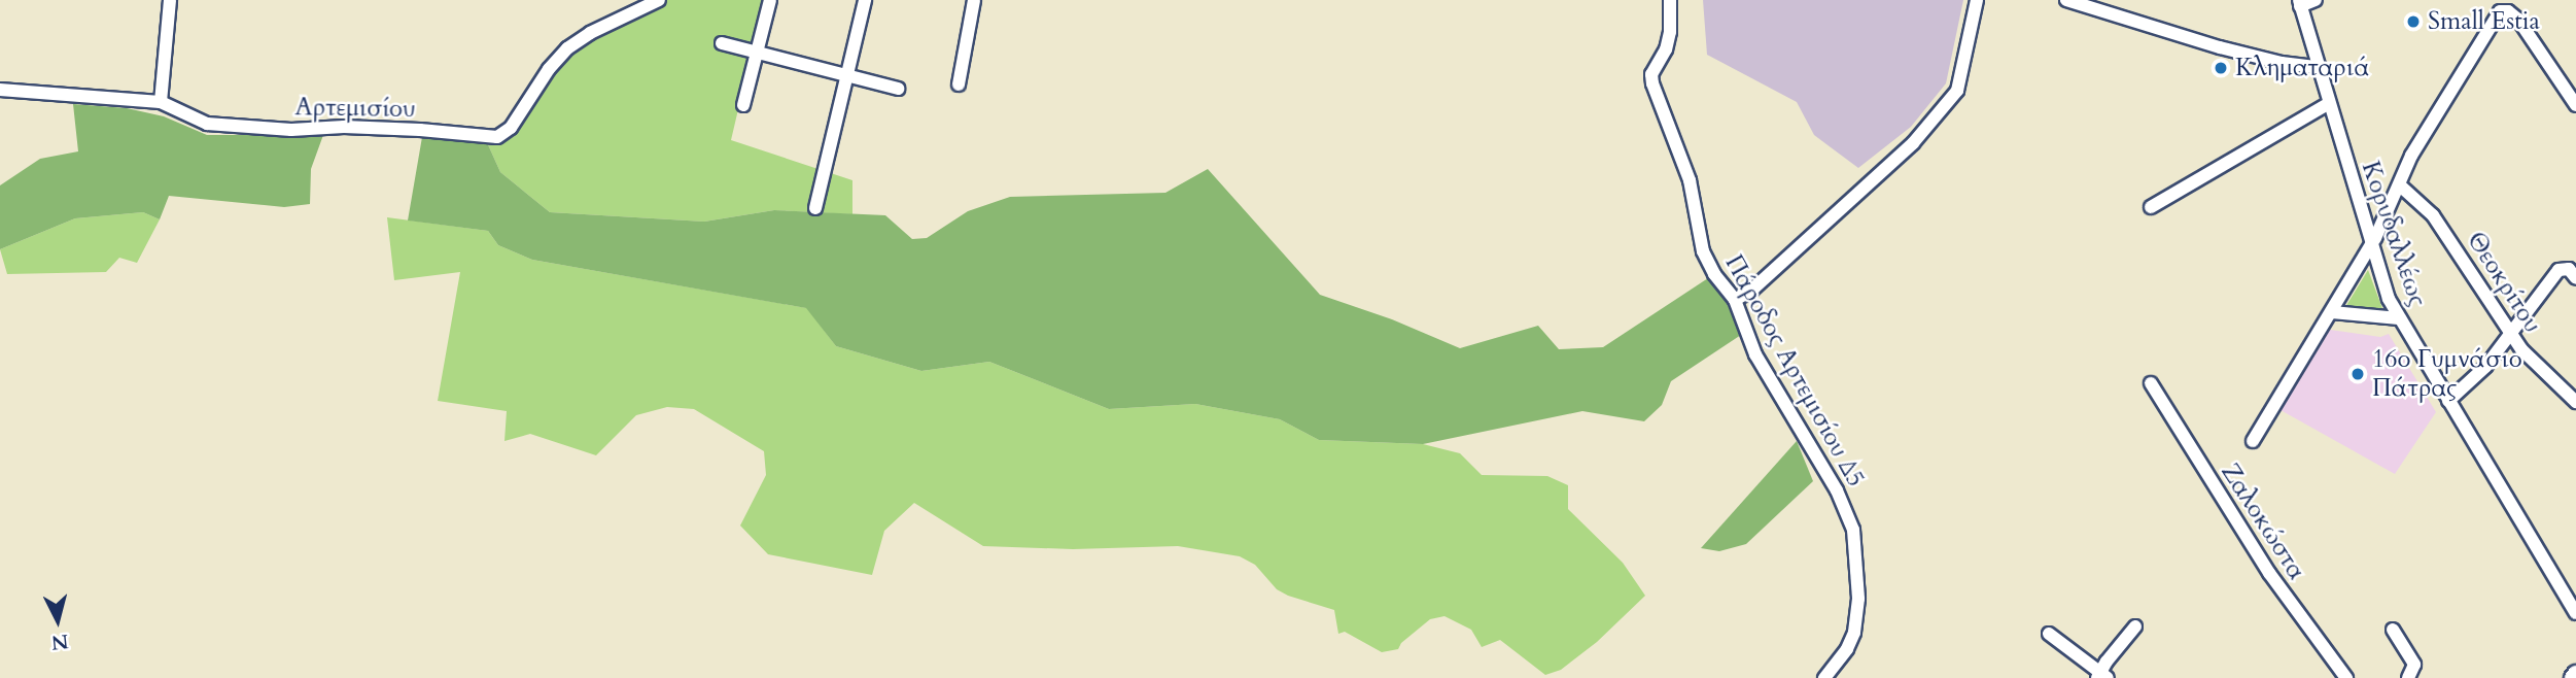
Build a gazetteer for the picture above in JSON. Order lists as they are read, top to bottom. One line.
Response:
{"streets":{"street":["Αρτεμισίου","Κορυδαλλέως","Θεοκρίτου","Πάροδος Αρτεμισίου Δ5","Ζαλοκώστα"]},"places":["Small Estia","Κληματαριά","16ο Γυμνάσιο Πάτρας"],"north":"bottom"}
